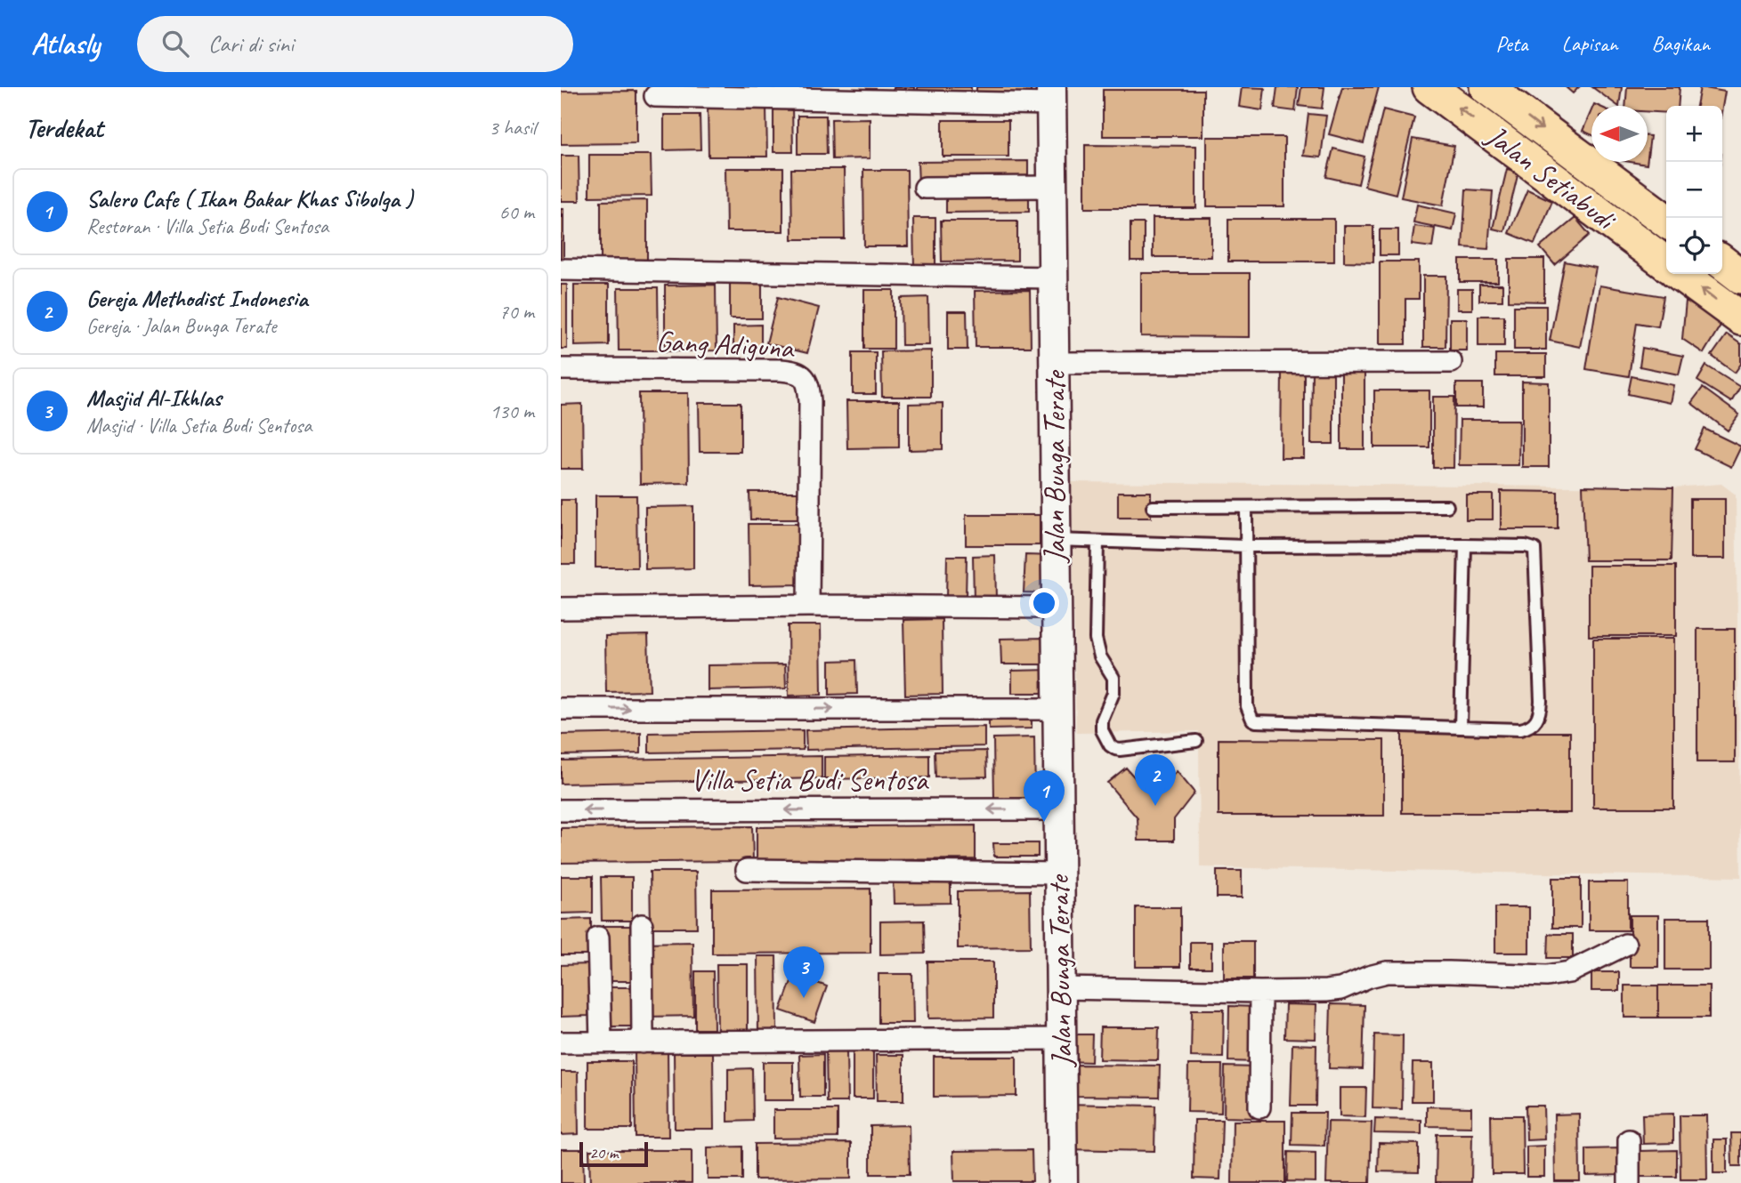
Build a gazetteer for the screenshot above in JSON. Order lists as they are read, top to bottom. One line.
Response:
{"streets":{"main road":["Jalan Setiabudi"],"street":["Gang Adiguna","Jalan Bunga Terate","Villa Setia Budi Sentosa"]},"crossings":[["Jalan Bunga Terate","Villa Setia Budi Sentosa"]],"scale_bar":"20 m","north":"left","page":{"header":"Atlasly","search":"Cari di sini","nav":["Peta","Lapisan","Bagikan"],"heading":["Terdekat","3 hasil"],"map_buttons":["+","−"],"list":[{"mark":"1","name":"Salero Cafe ( Ikan Bakar Khas Sibolga )","note":"Restoran · Villa Setia Budi Sentosa","value":"60 m"},{"mark":"2","name":"Gereja Methodist Indonesia","note":"Gereja · Jalan Bunga Terate","value":"70 m"},{"mark":"3","name":"Masjid Al-Ikhlas","note":"Masjid · Villa Setia Budi Sentosa","value":"130 m"}],"pins":["2","1","3"],"scale":"20 m"}}
